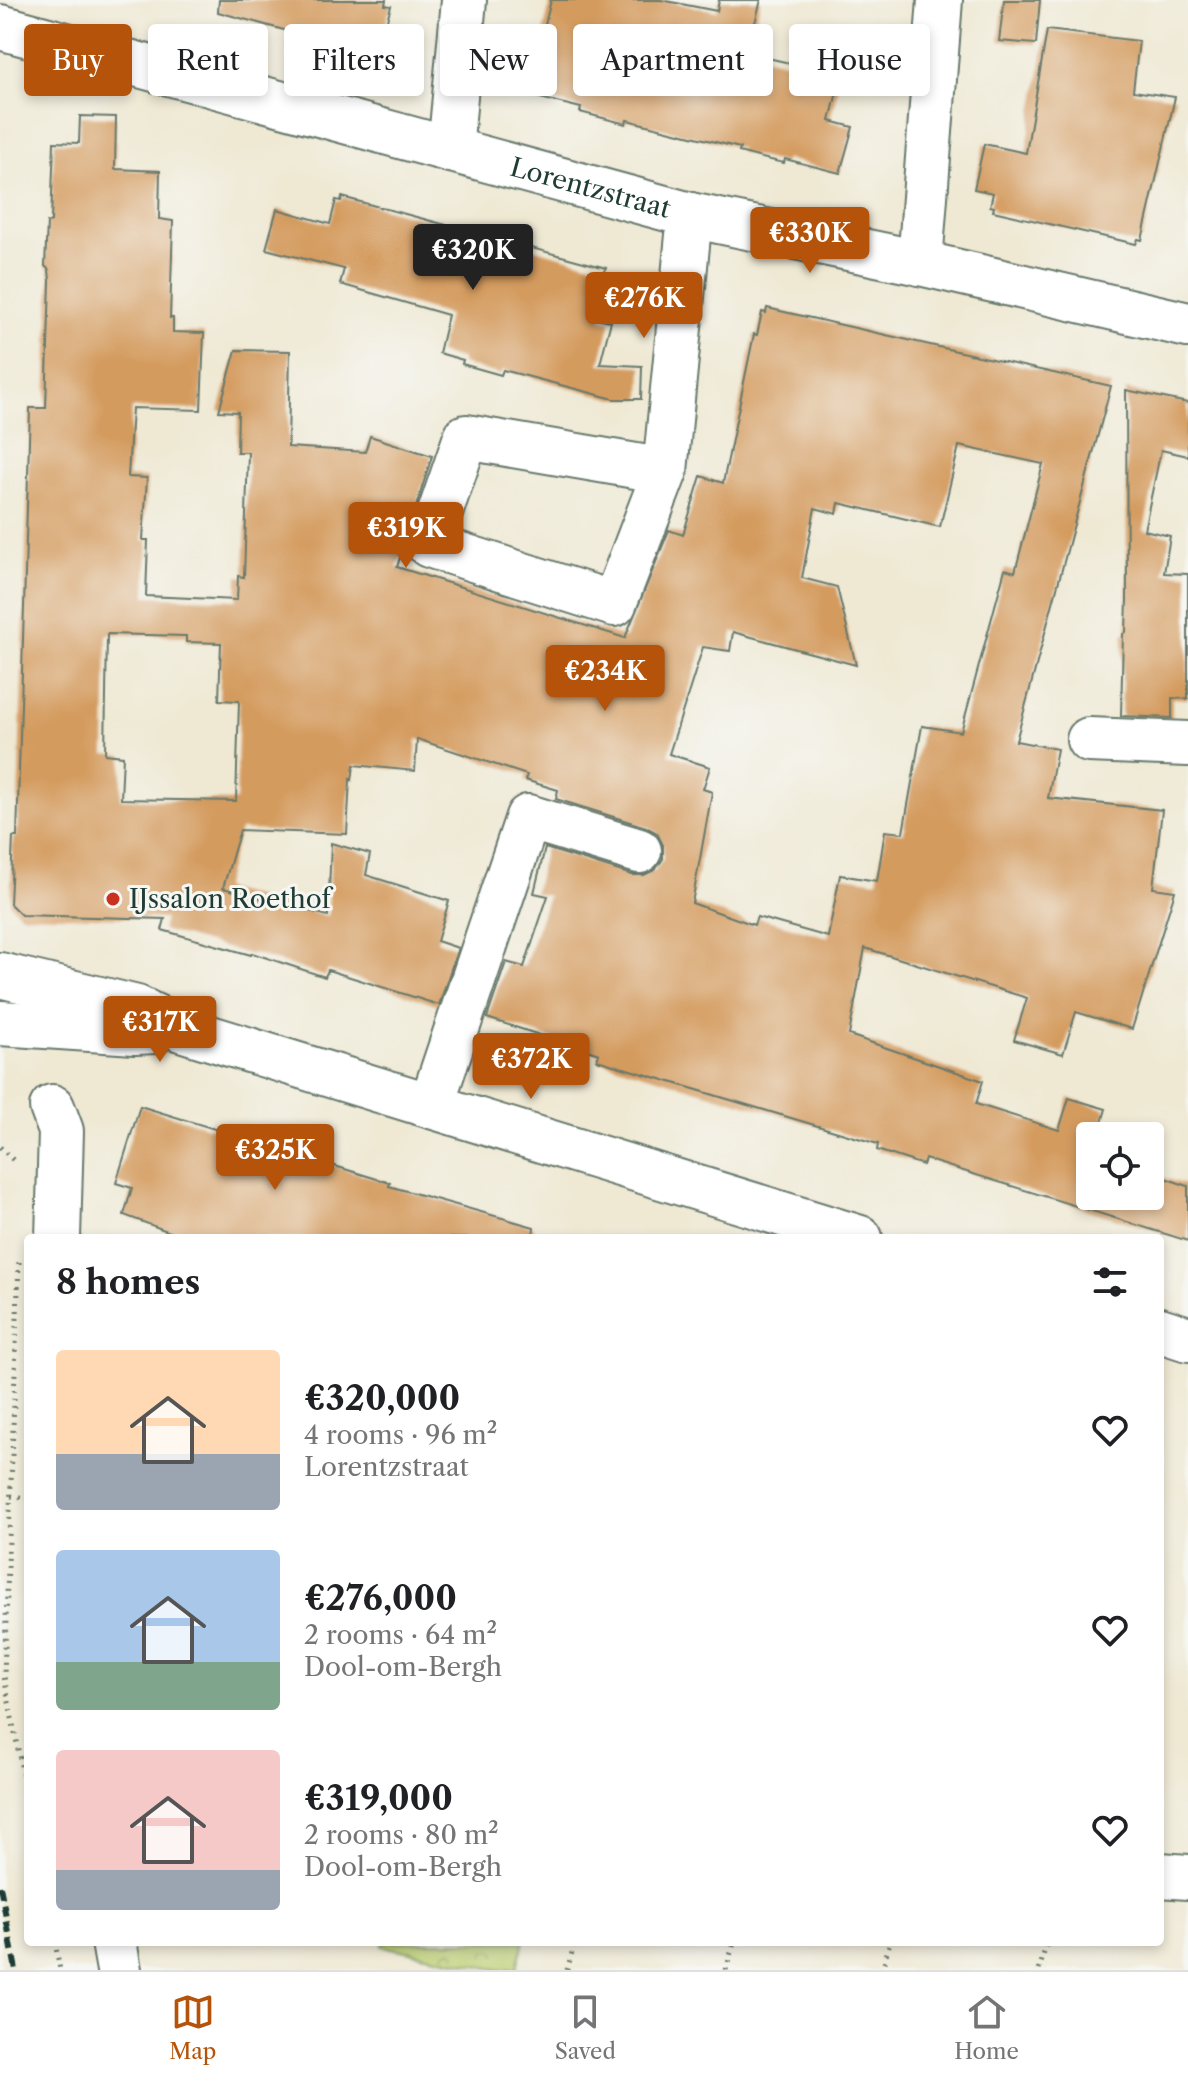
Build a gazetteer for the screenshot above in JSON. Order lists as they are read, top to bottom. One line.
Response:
{"streets":{"street":["Lorentzstraat"]},"places":["IJssalon Roethof"],"page":{"chip":["Buy","Rent","Filters","New","Apartment","House"],"price":["€330K","€320K","€276K","€319K","€234K","€317K","€372K","€325K"],"heading":"8 homes","list":[{"name":"€320,000","note":"4 rooms · 96 m² · Lorentzstraat"},{"name":"€276,000","note":"2 rooms · 64 m² · Dool-om-Bergh"},{"name":"€319,000","note":"2 rooms · 80 m² · Dool-om-Bergh"}],"tabs":["Map","Saved","Home"]}}
